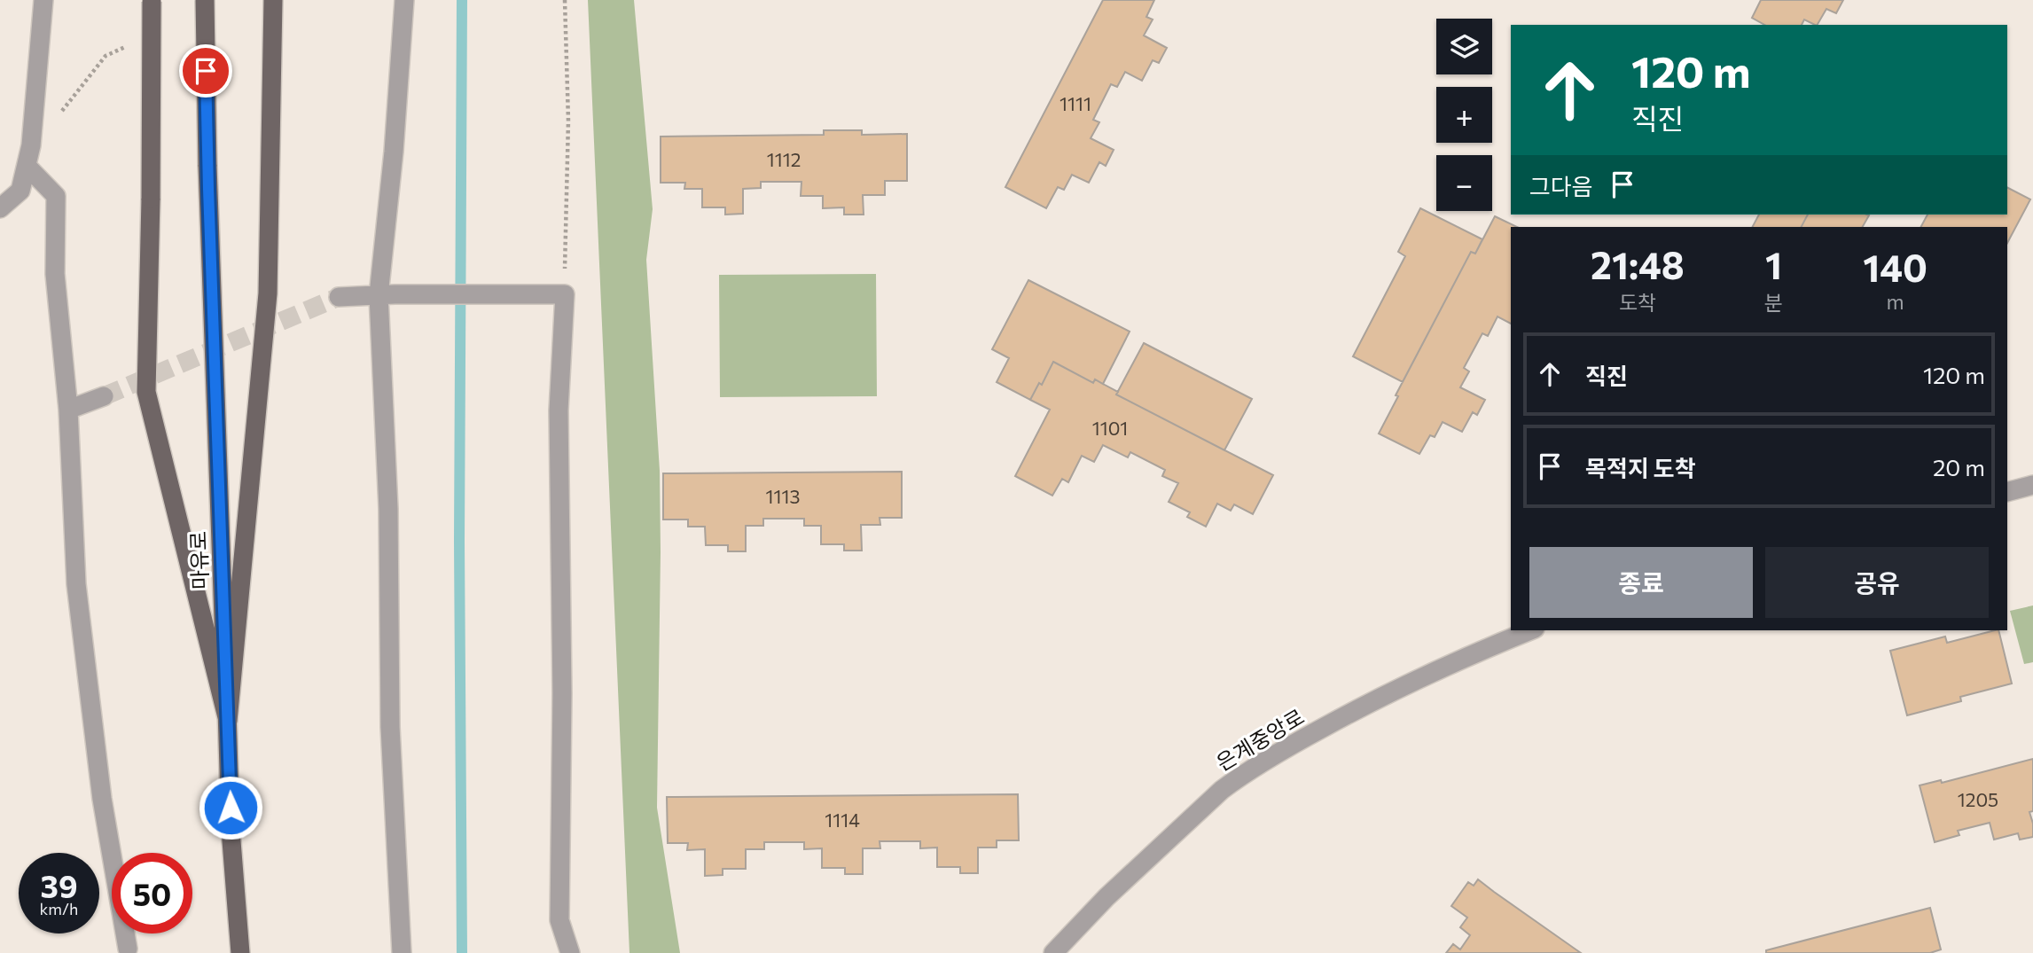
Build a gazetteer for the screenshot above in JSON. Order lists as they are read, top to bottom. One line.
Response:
{"streets":{"main road":["마유로"],"street":["은계중앙로"]},"house_numbers":["1111","1112","1101","1113","1205","1114"],"page":{"map_buttons":["+","−"],"turn":["120 m","직진"],"then":"그다음","eta":["21:48","도착","1","분","140","m"],"list":[{"name":"직진","value":"120 m"},{"name":"목적지 도착","value":"20 m"}],"buttons":["종료","공유"],"speed":"39 km/h","limit":"50"}}
